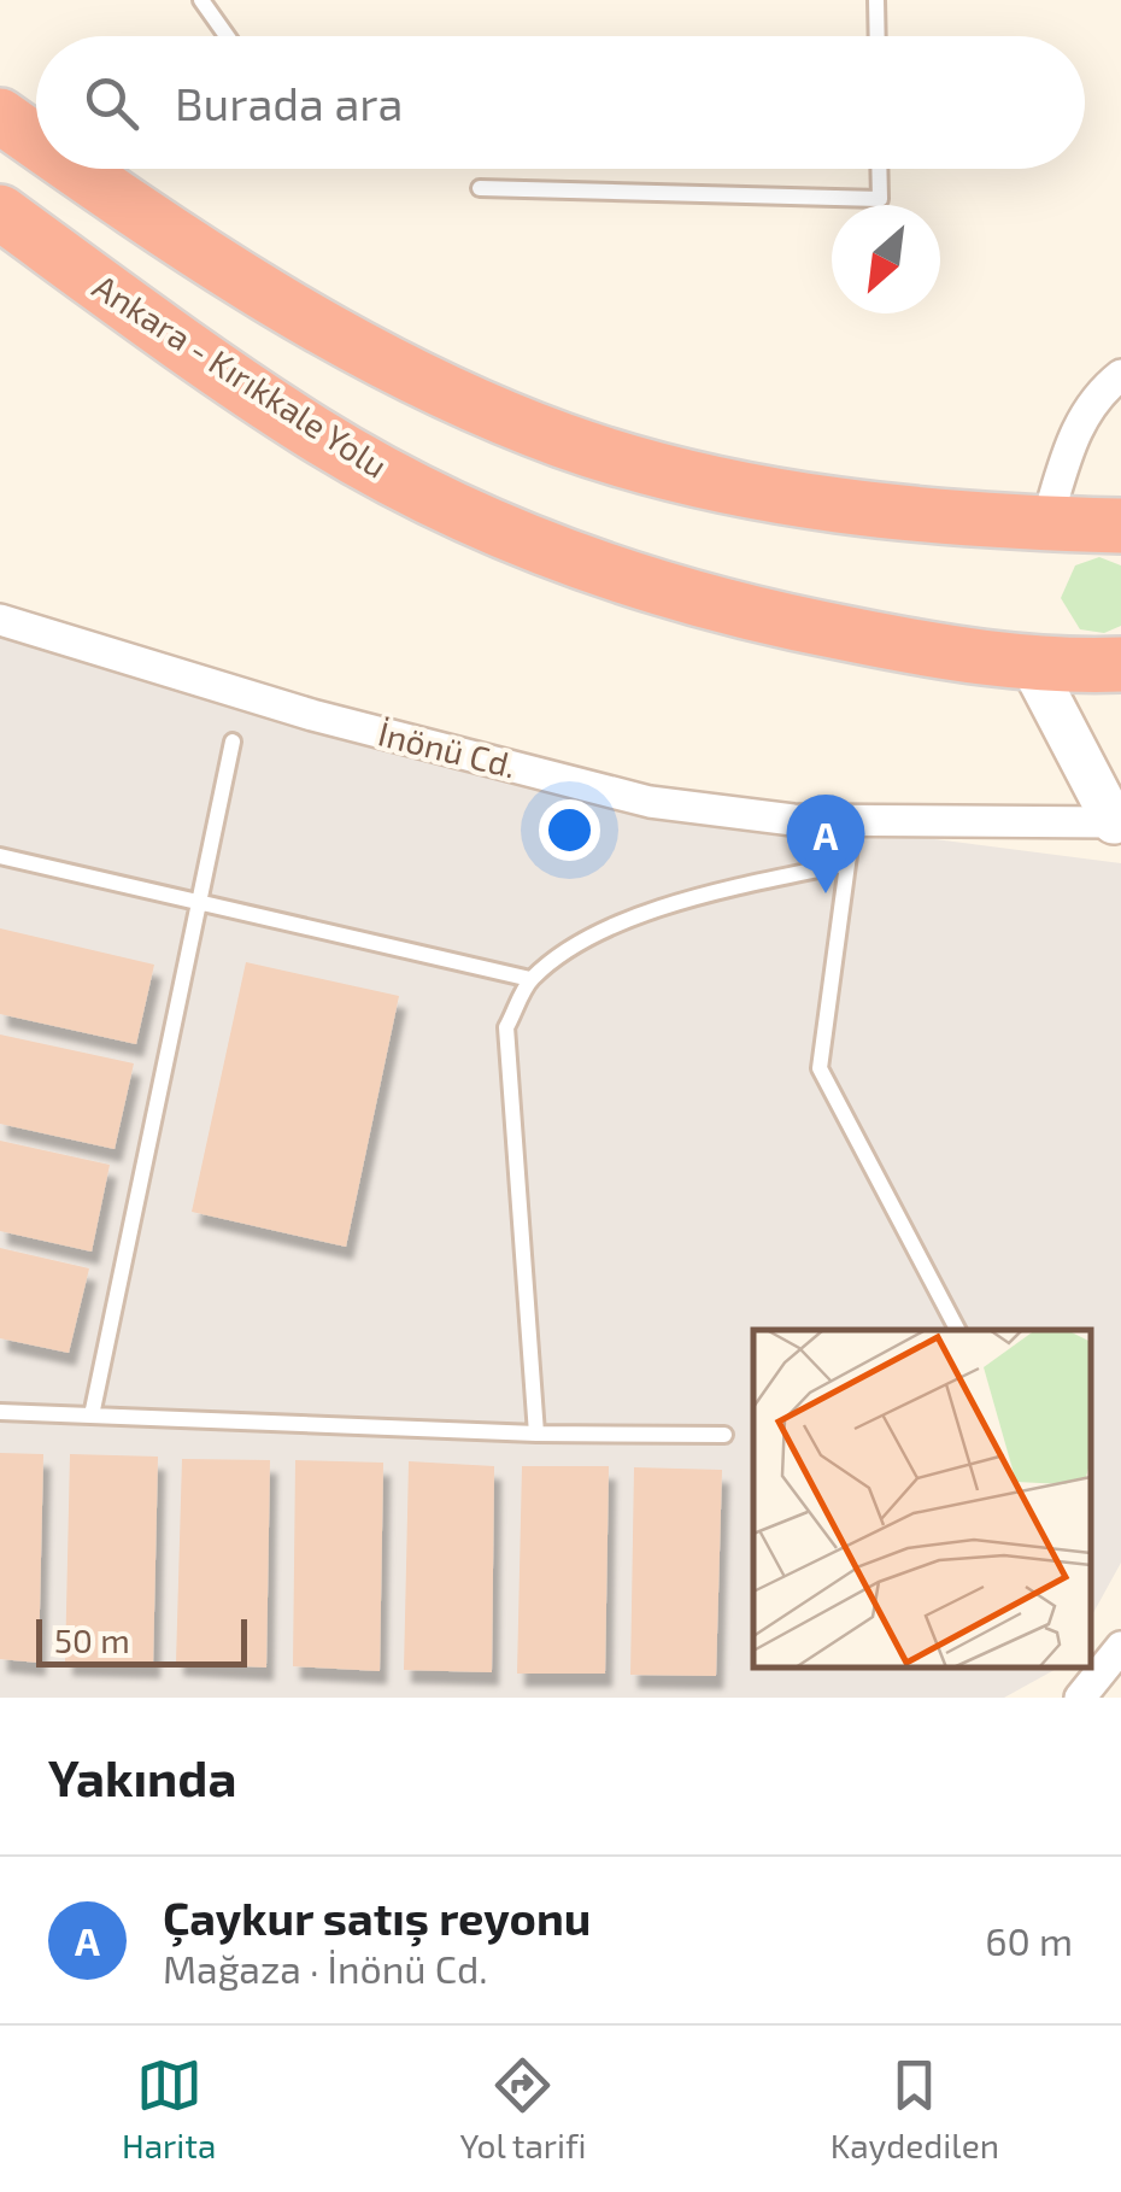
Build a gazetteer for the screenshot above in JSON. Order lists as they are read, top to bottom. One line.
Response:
{"streets":{"highway":["Ankara - Kırıkkale Yolu"],"street":["İnönü Cd."]},"scale_bar":"50 m","north":"bottom left","page":{"search":"Burada ara","pins":"A","scale":"50 m","heading":"Yakında","list":[{"mark":"A","name":"Çaykur satış reyonu","note":"Mağaza · İnönü Cd.","value":"60 m"}],"nav":["Harita","Yol tarifi","Kaydedilen"]}}
